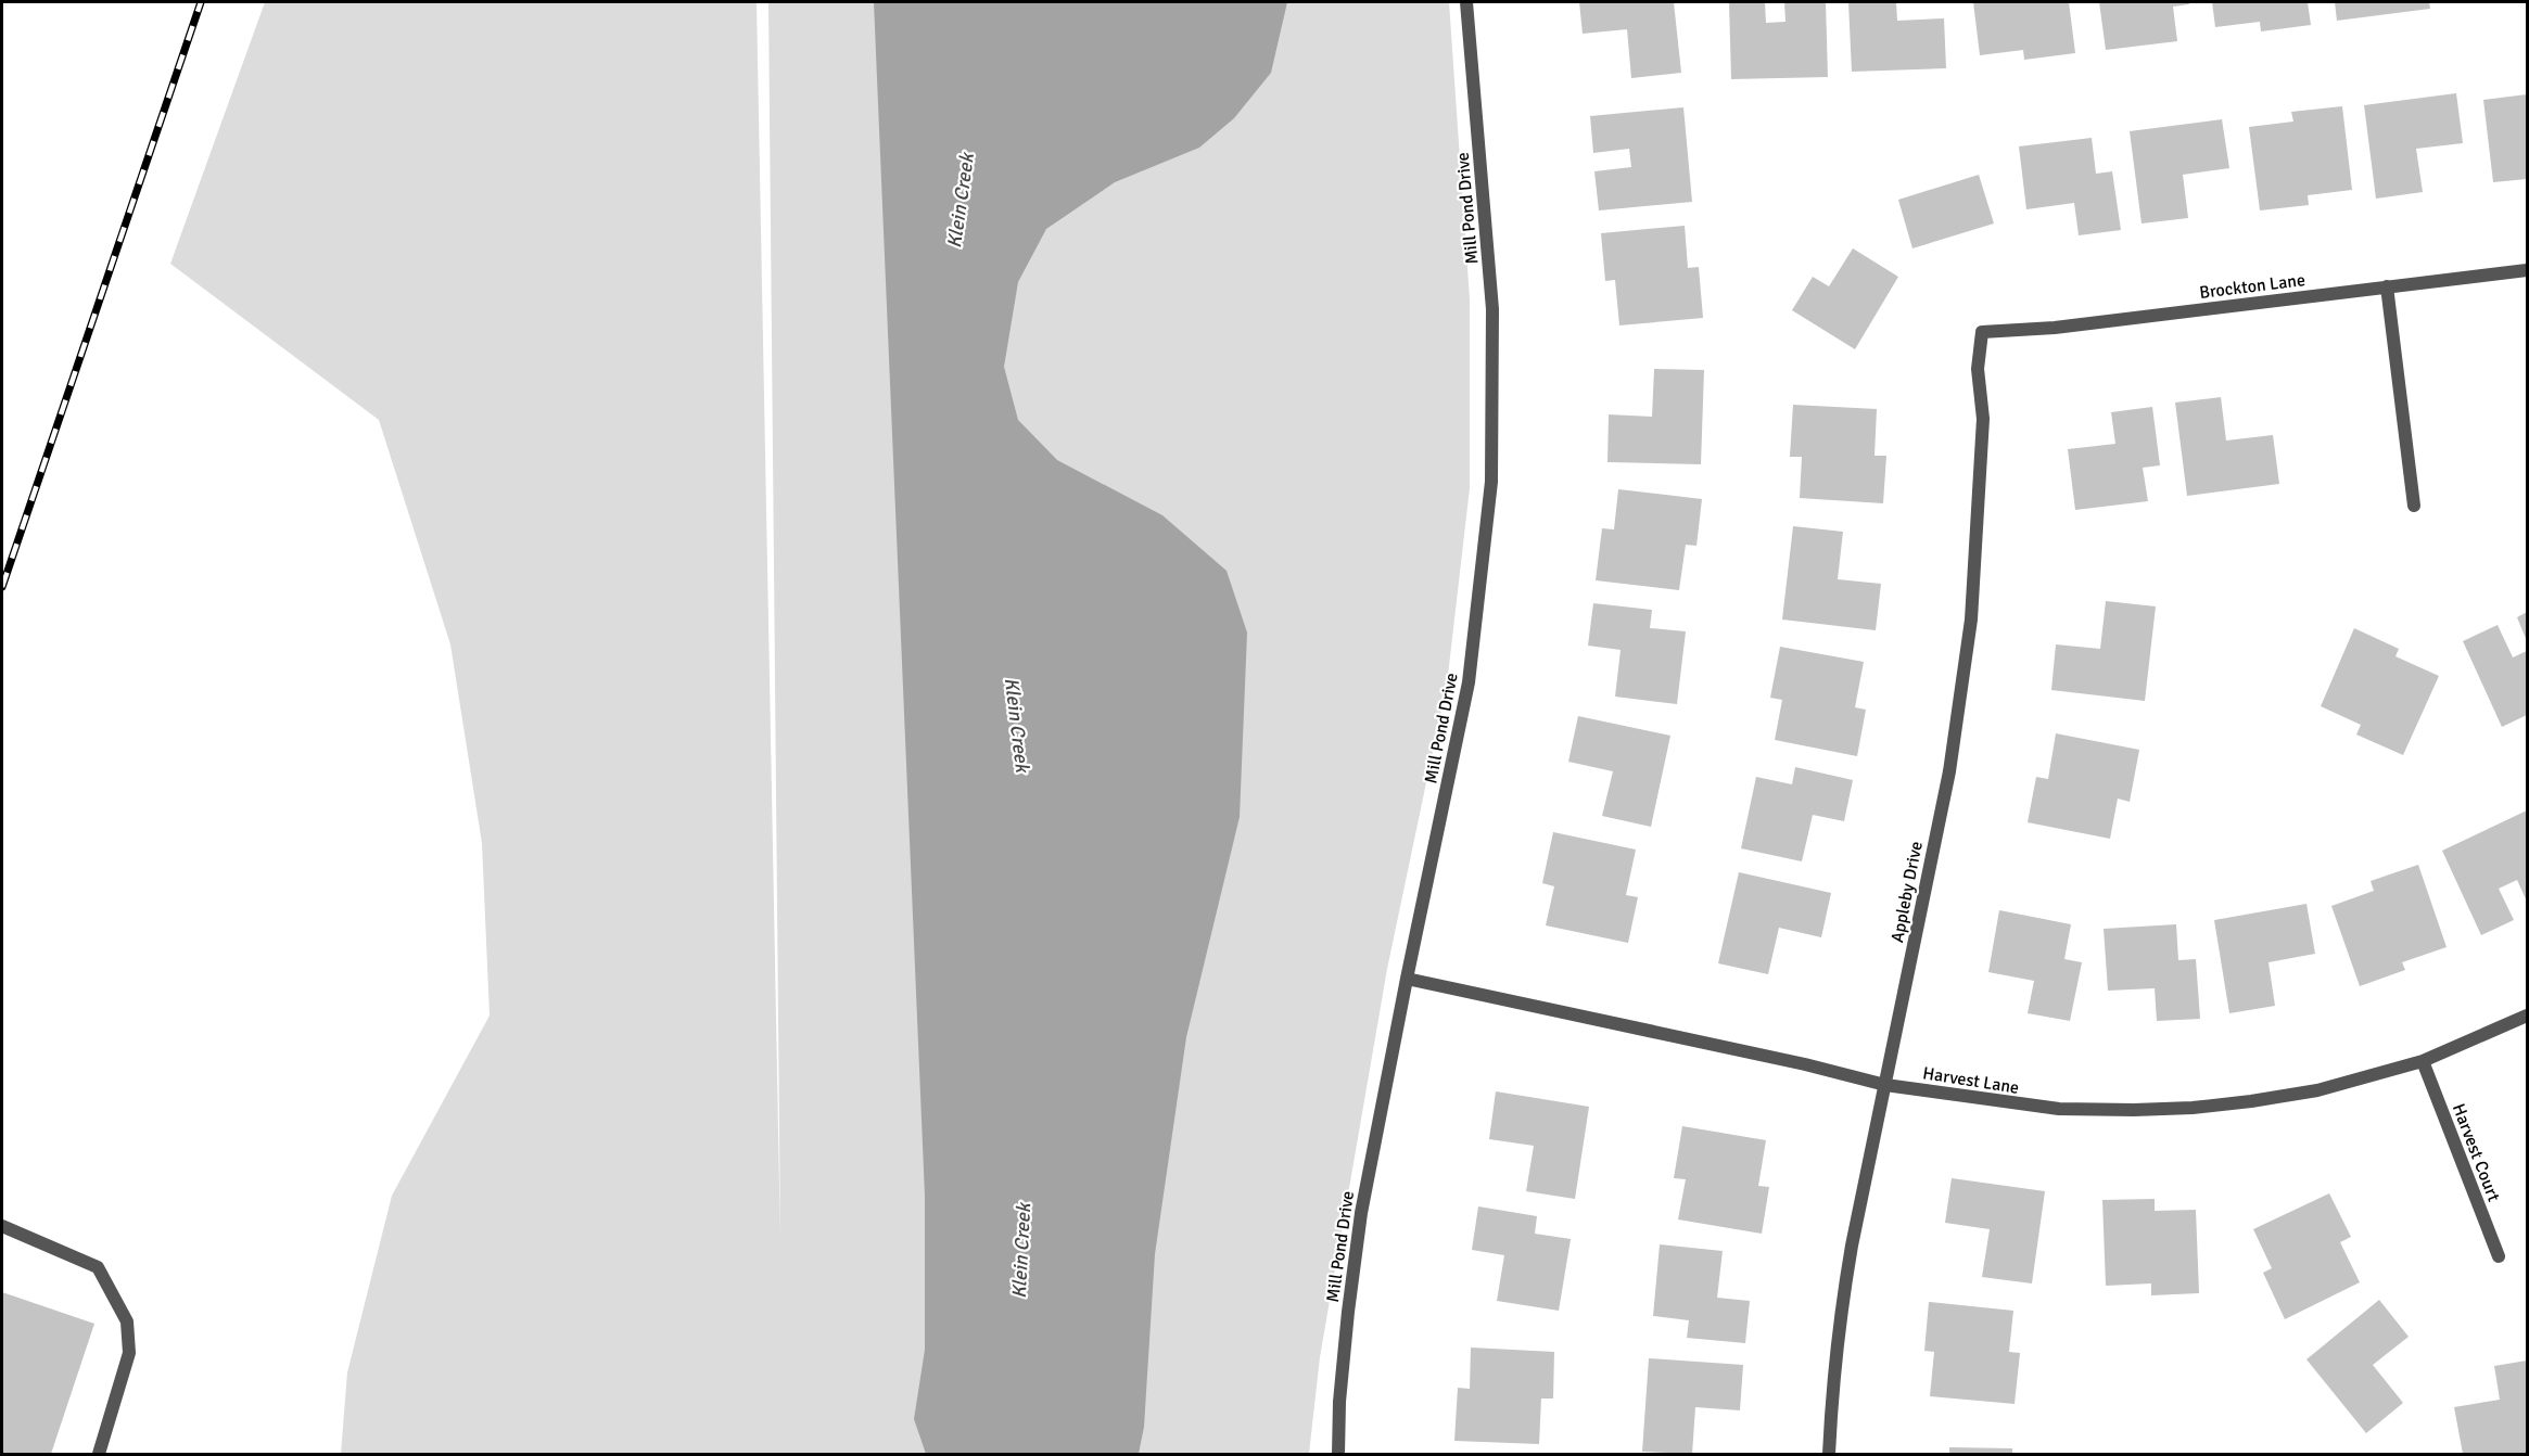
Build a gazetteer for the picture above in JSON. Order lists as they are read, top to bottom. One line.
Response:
{"streets":{"street":["Mill Pond Drive","Brockton Lane","Appleby Drive","Harvest Lane","Harvest Court"]},"crossings":[["Mill Pond Drive","Harvest Lane"],["Brockton Lane","Appleby Drive"],["Appleby Drive","Harvest Lane"],["Harvest Lane","Harvest Court"]],"water":["Klein Creek"]}
